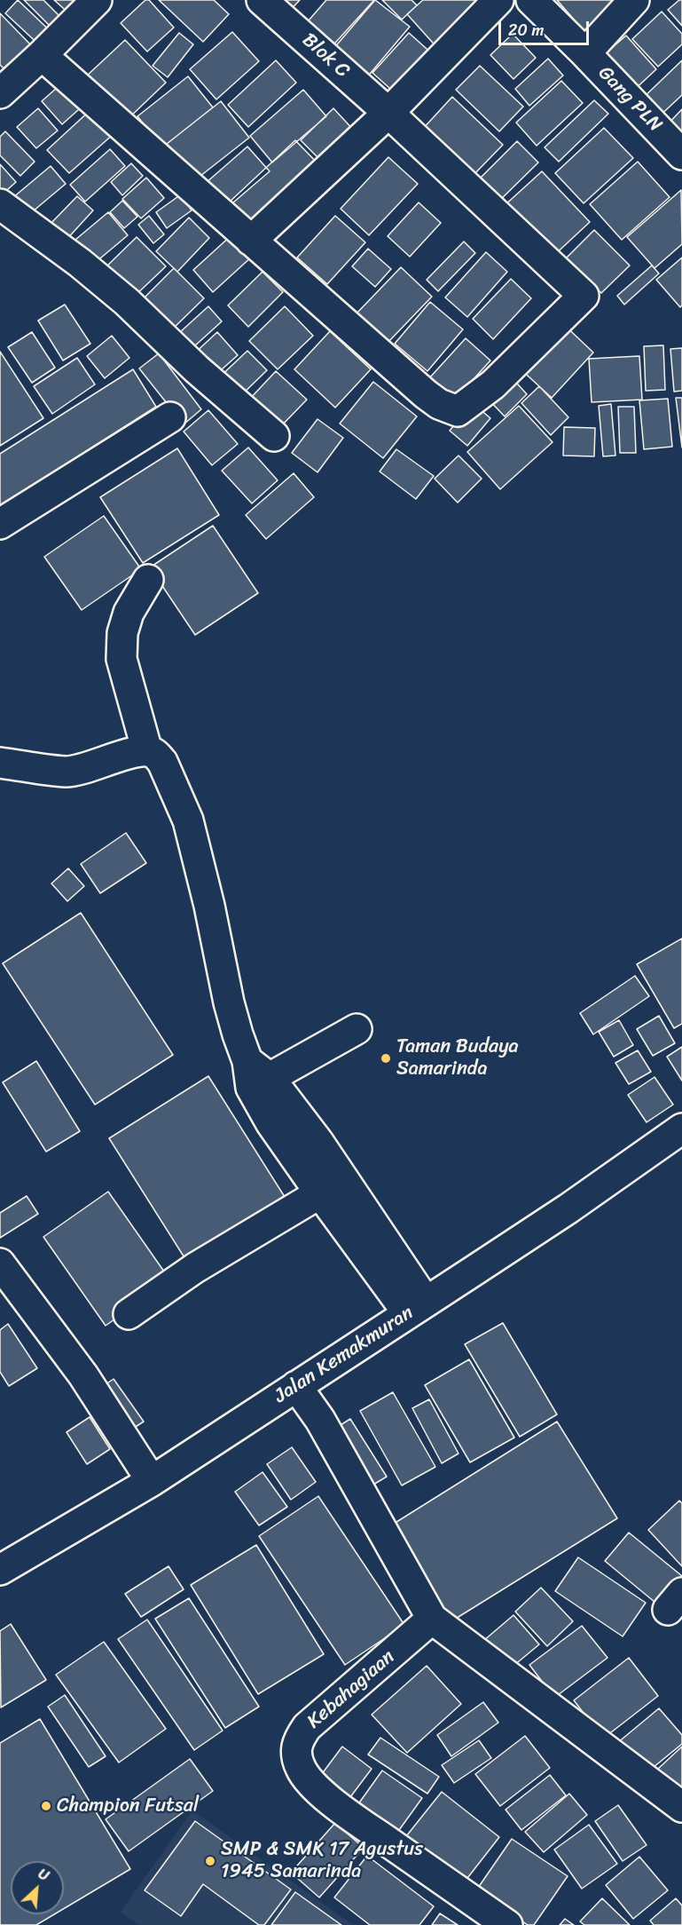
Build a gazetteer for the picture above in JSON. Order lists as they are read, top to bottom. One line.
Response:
{"streets":{"street":["Blok C","Gang PLN","Jalan Kemakmuran","Kebahagiaan"]},"places":["Taman Budaya Samarinda","Champion Futsal","SMP & SMK 17 Agustus 1945 Samarinda"],"scale_bar":"20 m","north":"top right"}
